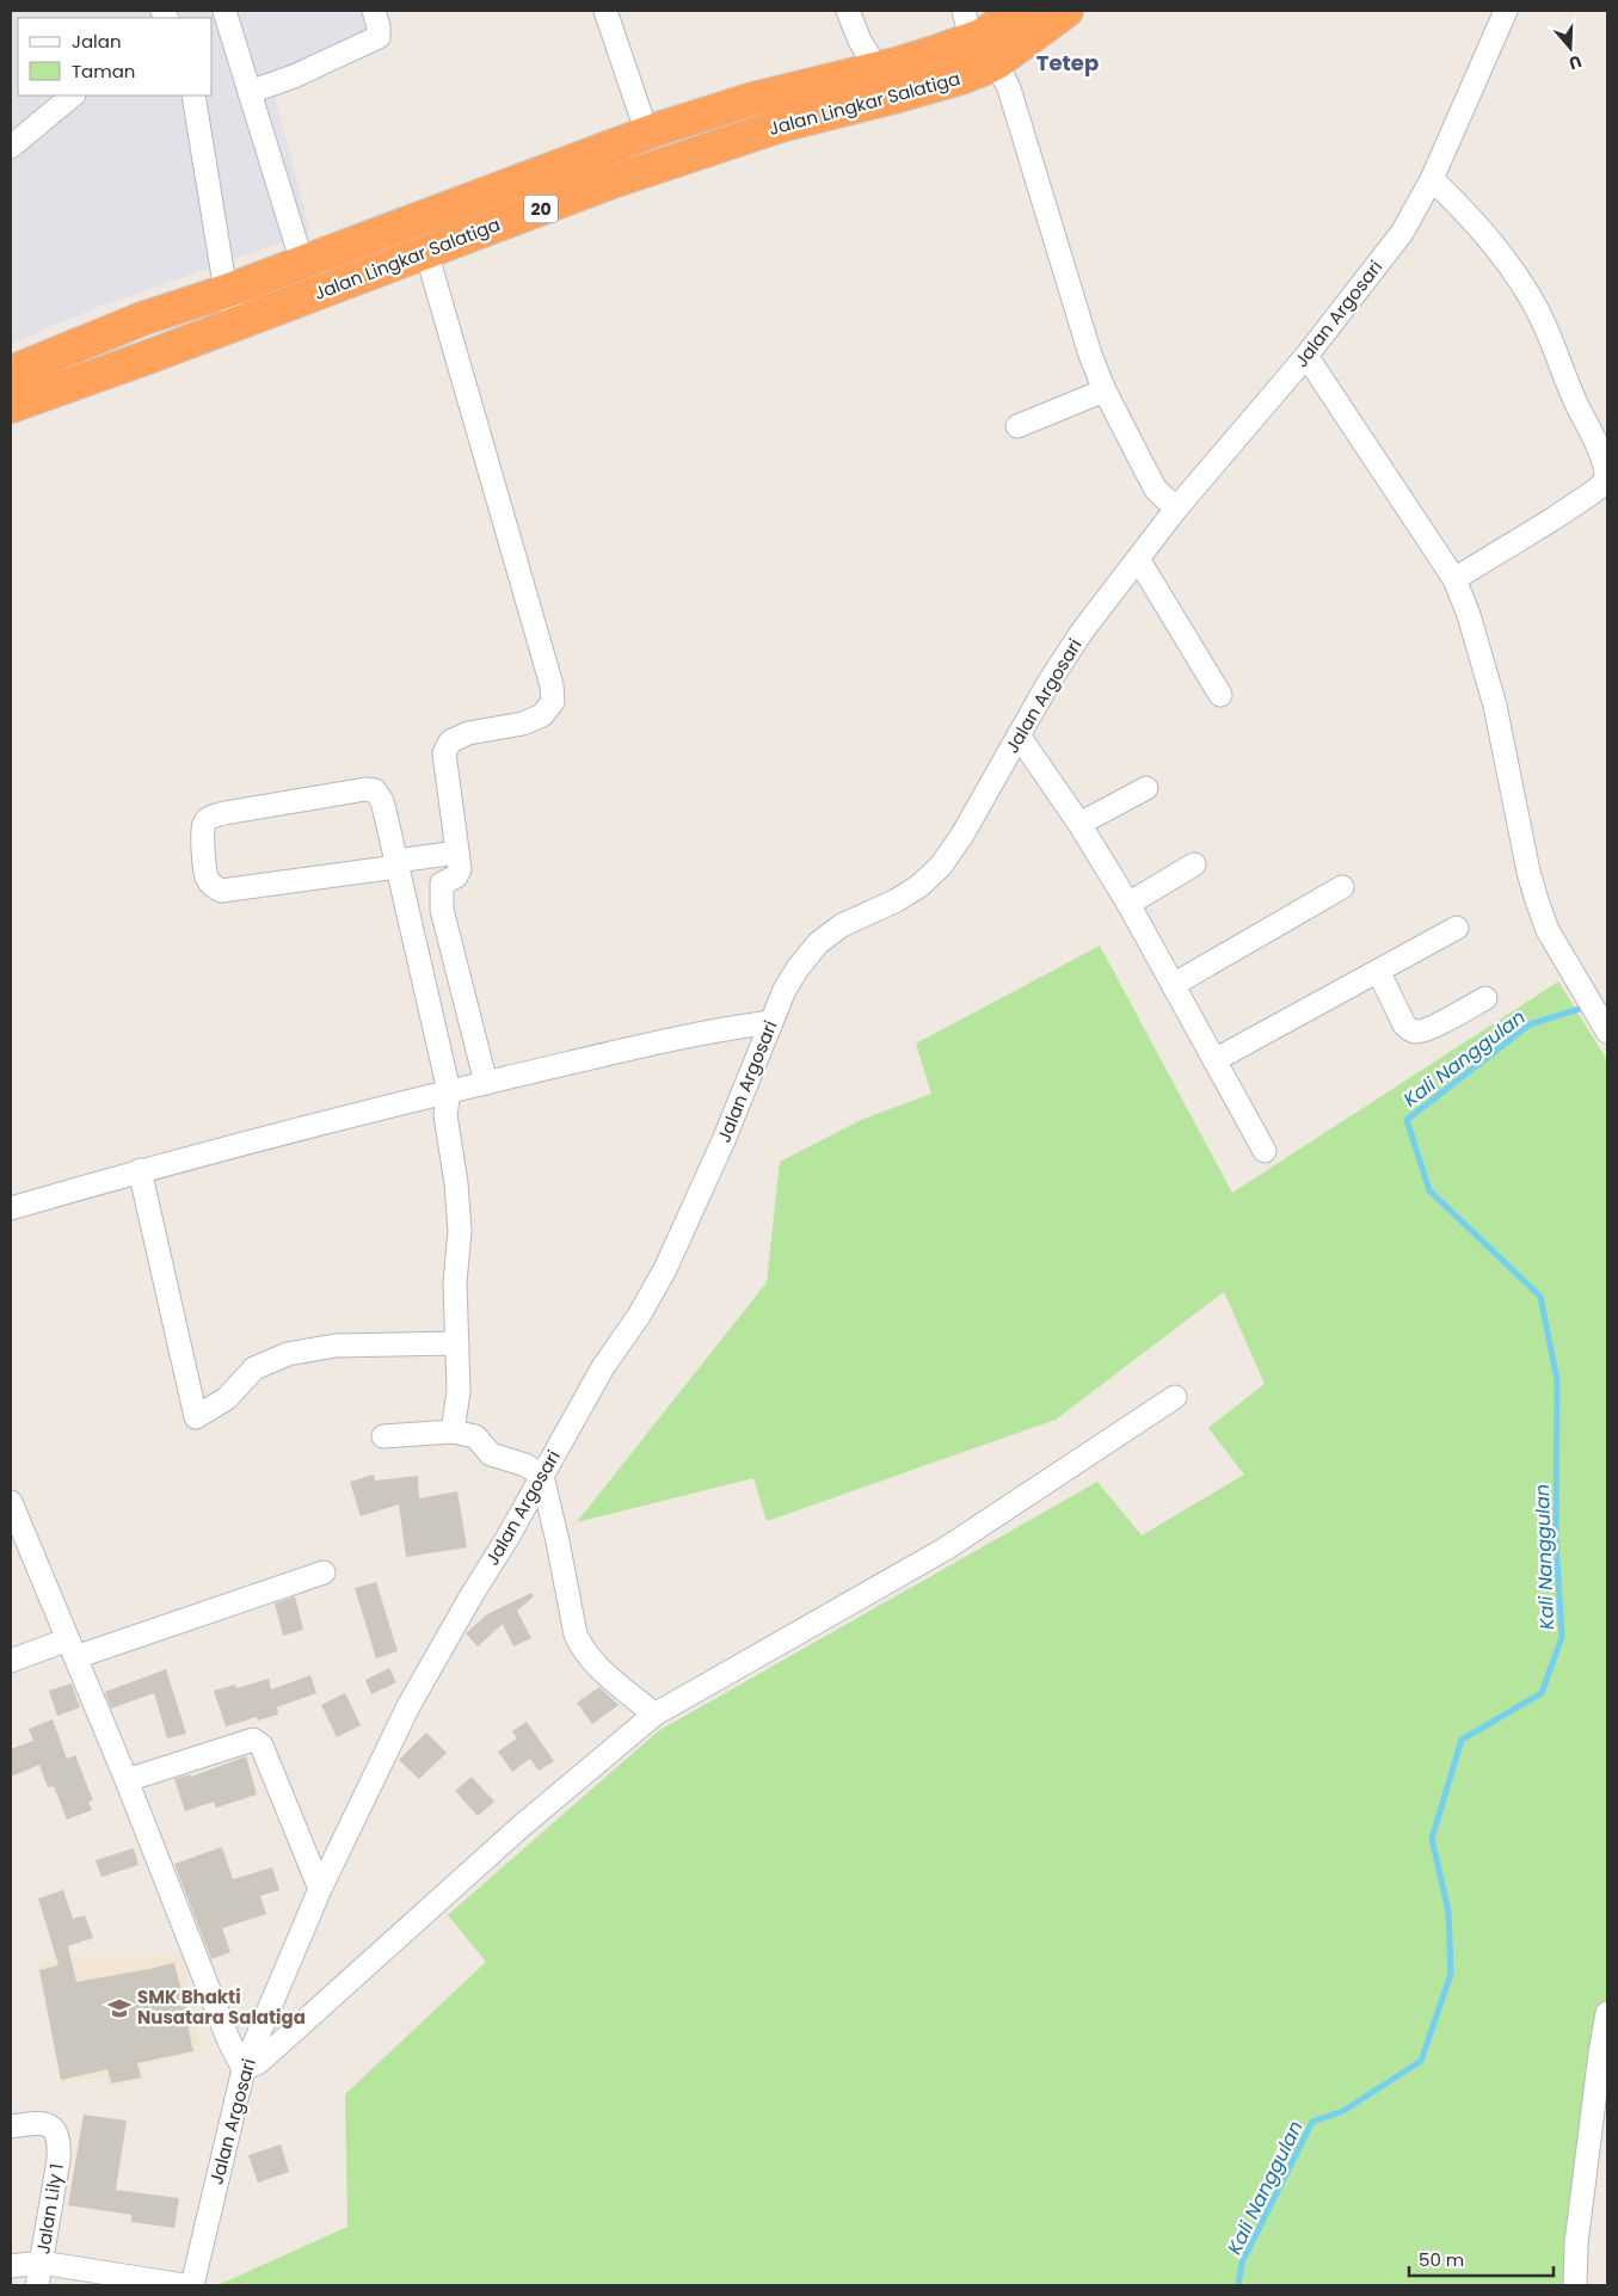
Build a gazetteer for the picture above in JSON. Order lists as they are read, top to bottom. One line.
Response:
{"streets":{"highway":["Jalan Lingkar Salatiga","20"],"street":["Jalan Argosari","Jalan Lily 1"]},"districts":["Tetep"],"water":["Kali Nanggulan"],"places":{"school or university":["SMK Bhakti Nusatara Salatiga"]},"legend":["Jalan","Taman"],"scale_bar":"50 m","north":"bottom"}
